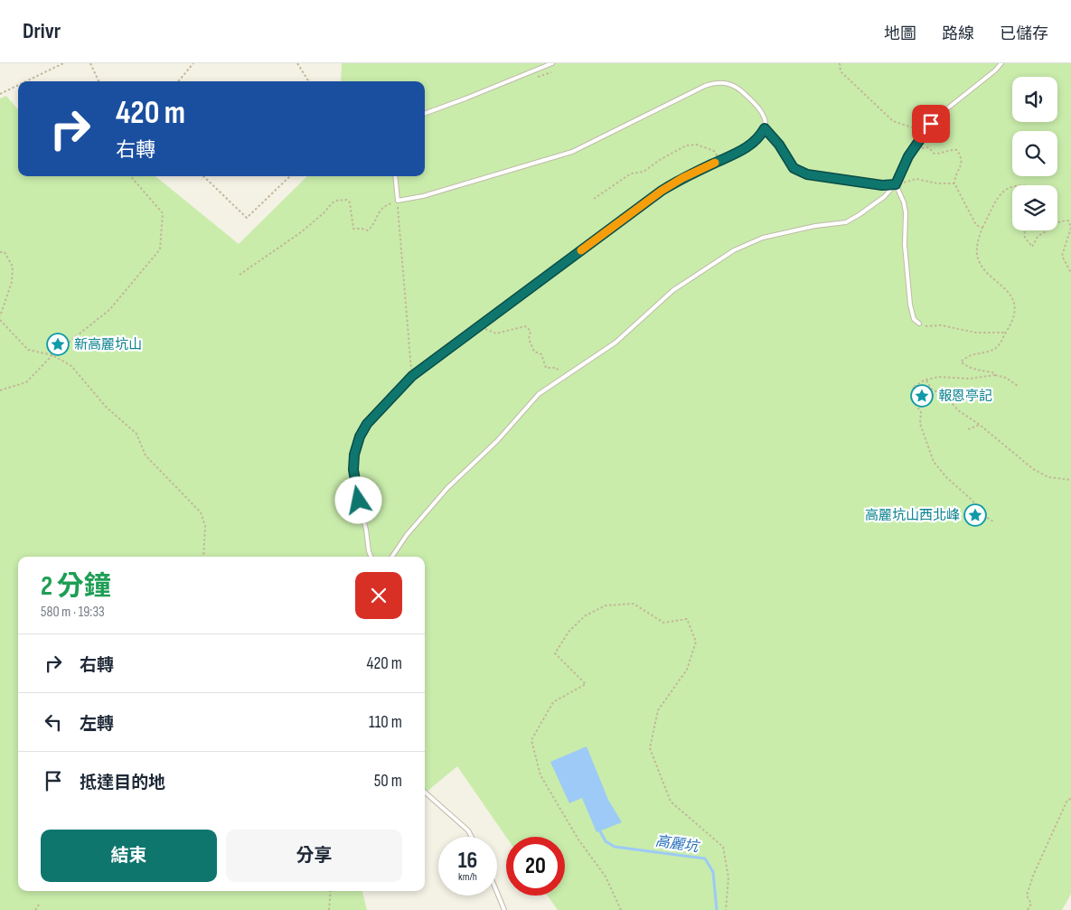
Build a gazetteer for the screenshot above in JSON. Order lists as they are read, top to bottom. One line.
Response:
{"water":["高麗坑"],"places":{"place":["新高麗坑山","報恩亭記","高麗坑山西北峰"]},"page":{"header":"Drivr","nav":["地圖","路線","已儲存"],"turn":["420 m","右轉"],"heading":["2 分鐘","580 m · 19:33"],"list":[{"name":"右轉","value":"420 m"},{"name":"左轉","value":"110 m"},{"name":"抵達目的地","value":"50 m"}],"buttons":["結束","分享"],"speed":"16 km/h","limit":"20"}}
